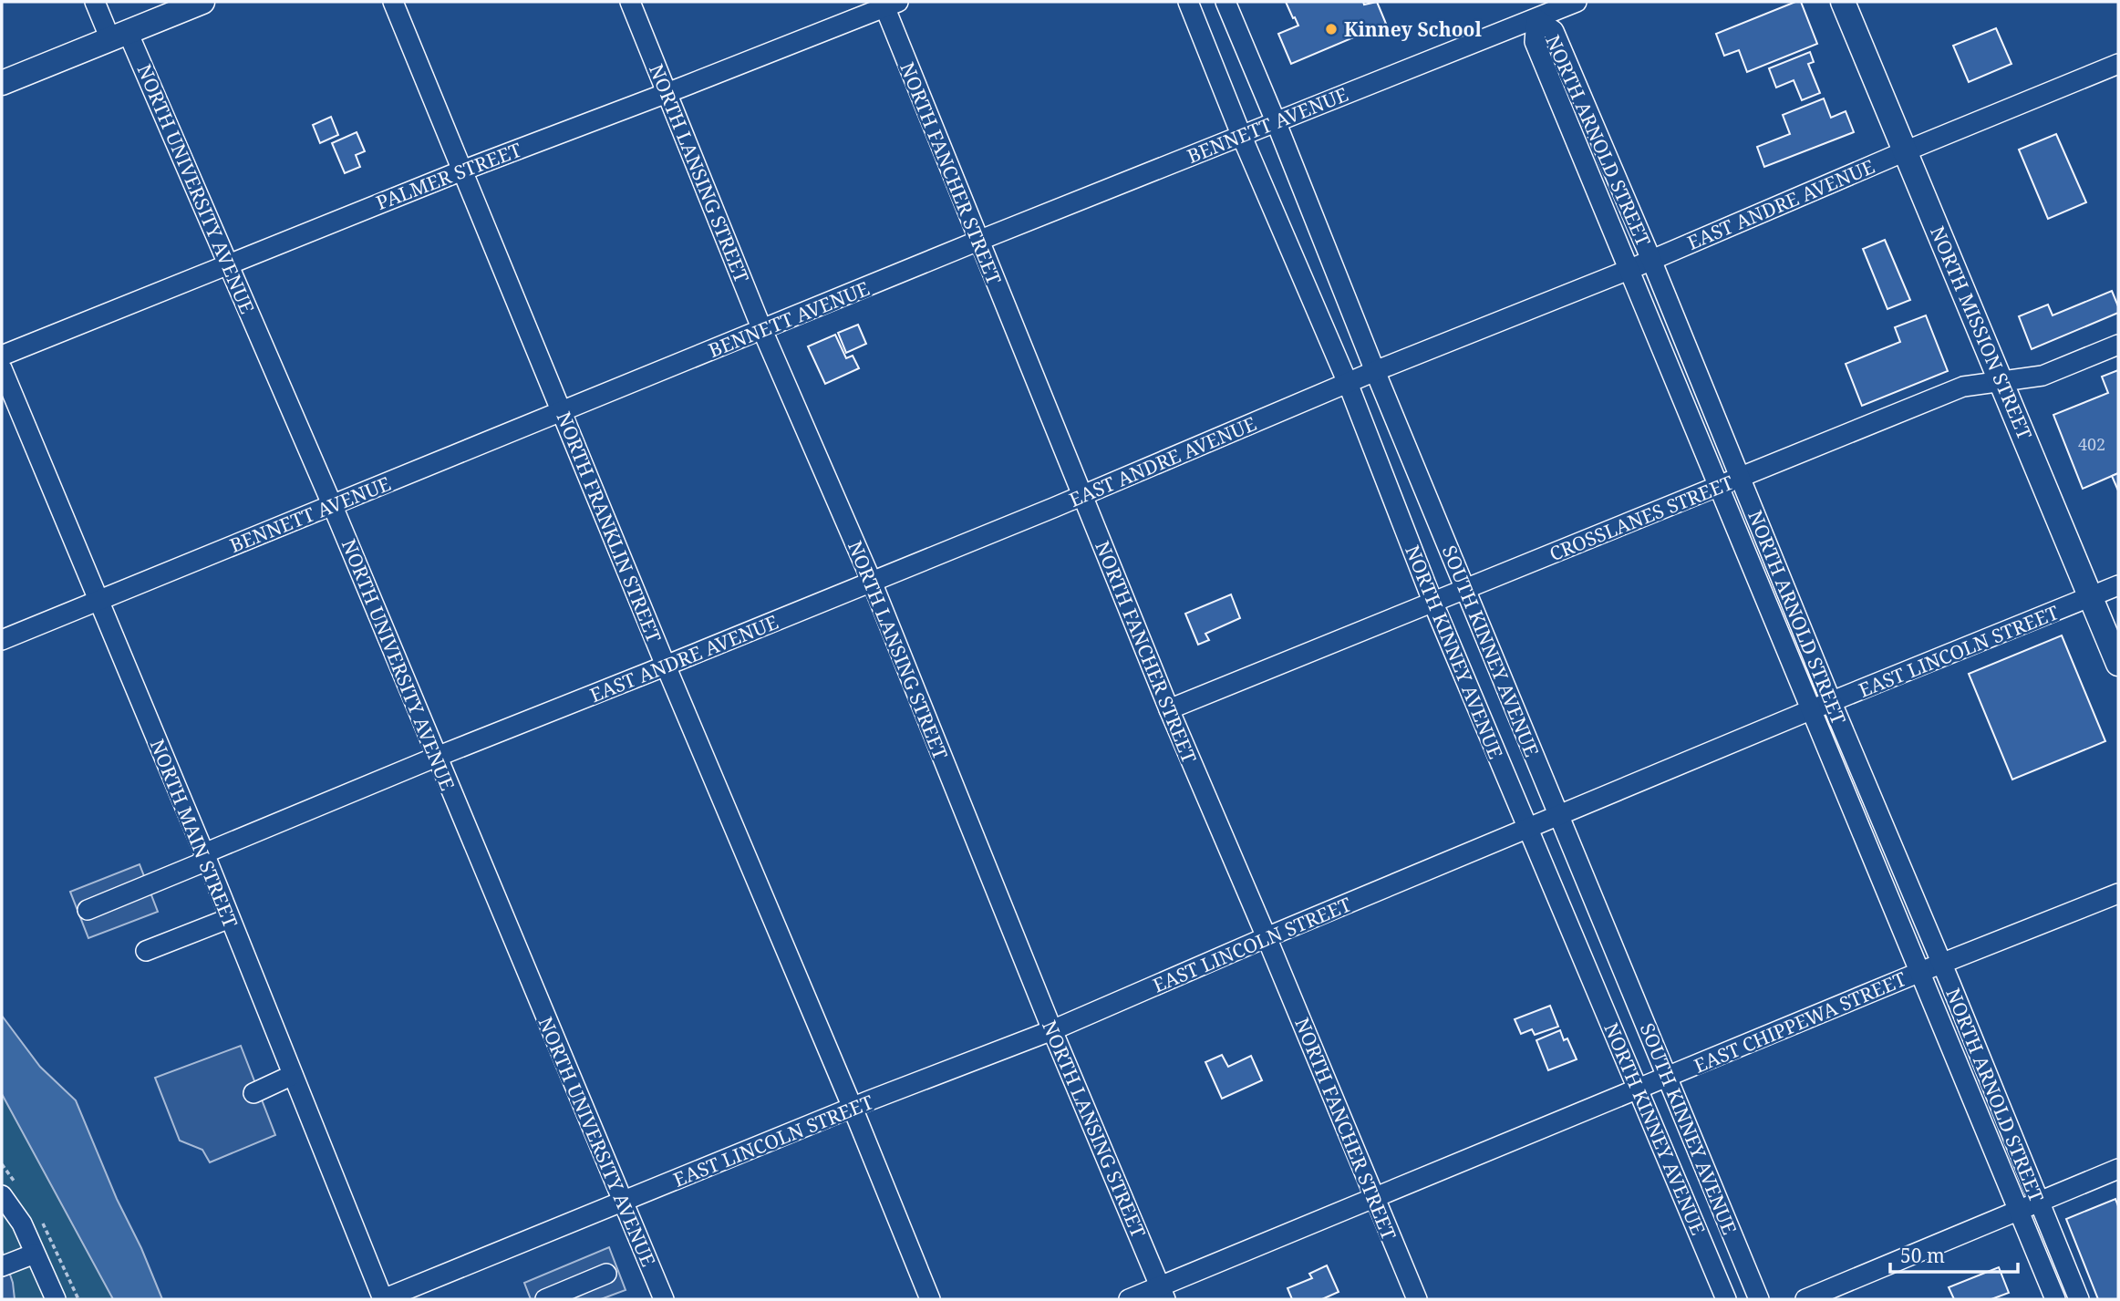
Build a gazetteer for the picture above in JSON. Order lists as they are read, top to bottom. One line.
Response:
{"streets":{"main road":["NORTH MISSION STREET"],"street":["BENNETT AVENUE","NORTH ARNOLD STREET","NORTH LANSING STREET","NORTH FANCHER STREET","PALMER STREET","NORTH UNIVERSITY AVENUE","EAST ANDRE AVENUE","CROSSLANES STREET","NORTH FRANKLIN STREET","SOUTH KINNEY AVENUE","EAST LINCOLN STREET","NORTH KINNEY AVENUE","NORTH MAIN STREET","EAST CHIPPEWA STREET"]},"crossings":[["BENNETT AVENUE","NORTH ARNOLD STREET"],["BENNETT AVENUE","NORTH LANSING STREET"],["BENNETT AVENUE","NORTH FANCHER STREET"],["BENNETT AVENUE","NORTH UNIVERSITY AVENUE"],["BENNETT AVENUE","NORTH FRANKLIN STREET"],["BENNETT AVENUE","SOUTH KINNEY AVENUE"],["BENNETT AVENUE","NORTH KINNEY AVENUE"],["BENNETT AVENUE","NORTH MAIN STREET"],["NORTH ARNOLD STREET","EAST ANDRE AVENUE"],["NORTH ARNOLD STREET","CROSSLANES STREET"],["NORTH ARNOLD STREET","EAST LINCOLN STREET"],["NORTH ARNOLD STREET","EAST CHIPPEWA STREET"],["NORTH LANSING STREET","PALMER STREET"],["NORTH LANSING STREET","EAST ANDRE AVENUE"],["NORTH LANSING STREET","EAST LINCOLN STREET"],["NORTH LANSING STREET","EAST CHIPPEWA STREET"],["NORTH FANCHER STREET","PALMER STREET"],["NORTH FANCHER STREET","EAST ANDRE AVENUE"],["NORTH FANCHER STREET","CROSSLANES STREET"],["NORTH FANCHER STREET","EAST LINCOLN STREET"],["NORTH FANCHER STREET","EAST CHIPPEWA STREET"],["PALMER STREET","NORTH UNIVERSITY AVENUE"],["PALMER STREET","NORTH FRANKLIN STREET"],["NORTH UNIVERSITY AVENUE","EAST ANDRE AVENUE"],["NORTH UNIVERSITY AVENUE","EAST LINCOLN STREET"],["EAST ANDRE AVENUE","NORTH MISSION STREET"],["EAST ANDRE AVENUE","NORTH FRANKLIN STREET"],["EAST ANDRE AVENUE","SOUTH KINNEY AVENUE"],["EAST ANDRE AVENUE","NORTH KINNEY AVENUE"],["EAST ANDRE AVENUE","NORTH MAIN STREET"],["NORTH MISSION STREET","CROSSLANES STREET"],["NORTH MISSION STREET","EAST LINCOLN STREET"],["CROSSLANES STREET","SOUTH KINNEY AVENUE"],["CROSSLANES STREET","NORTH KINNEY AVENUE"],["NORTH FRANKLIN STREET","EAST LINCOLN STREET"],["SOUTH KINNEY AVENUE","EAST LINCOLN STREET"],["SOUTH KINNEY AVENUE","EAST CHIPPEWA STREET"],["EAST LINCOLN STREET","NORTH KINNEY AVENUE"],["EAST LINCOLN STREET","NORTH MAIN STREET"],["NORTH KINNEY AVENUE","EAST CHIPPEWA STREET"]],"places":["Kinney School"],"house_numbers":["402"],"scale_bar":"50 m"}
